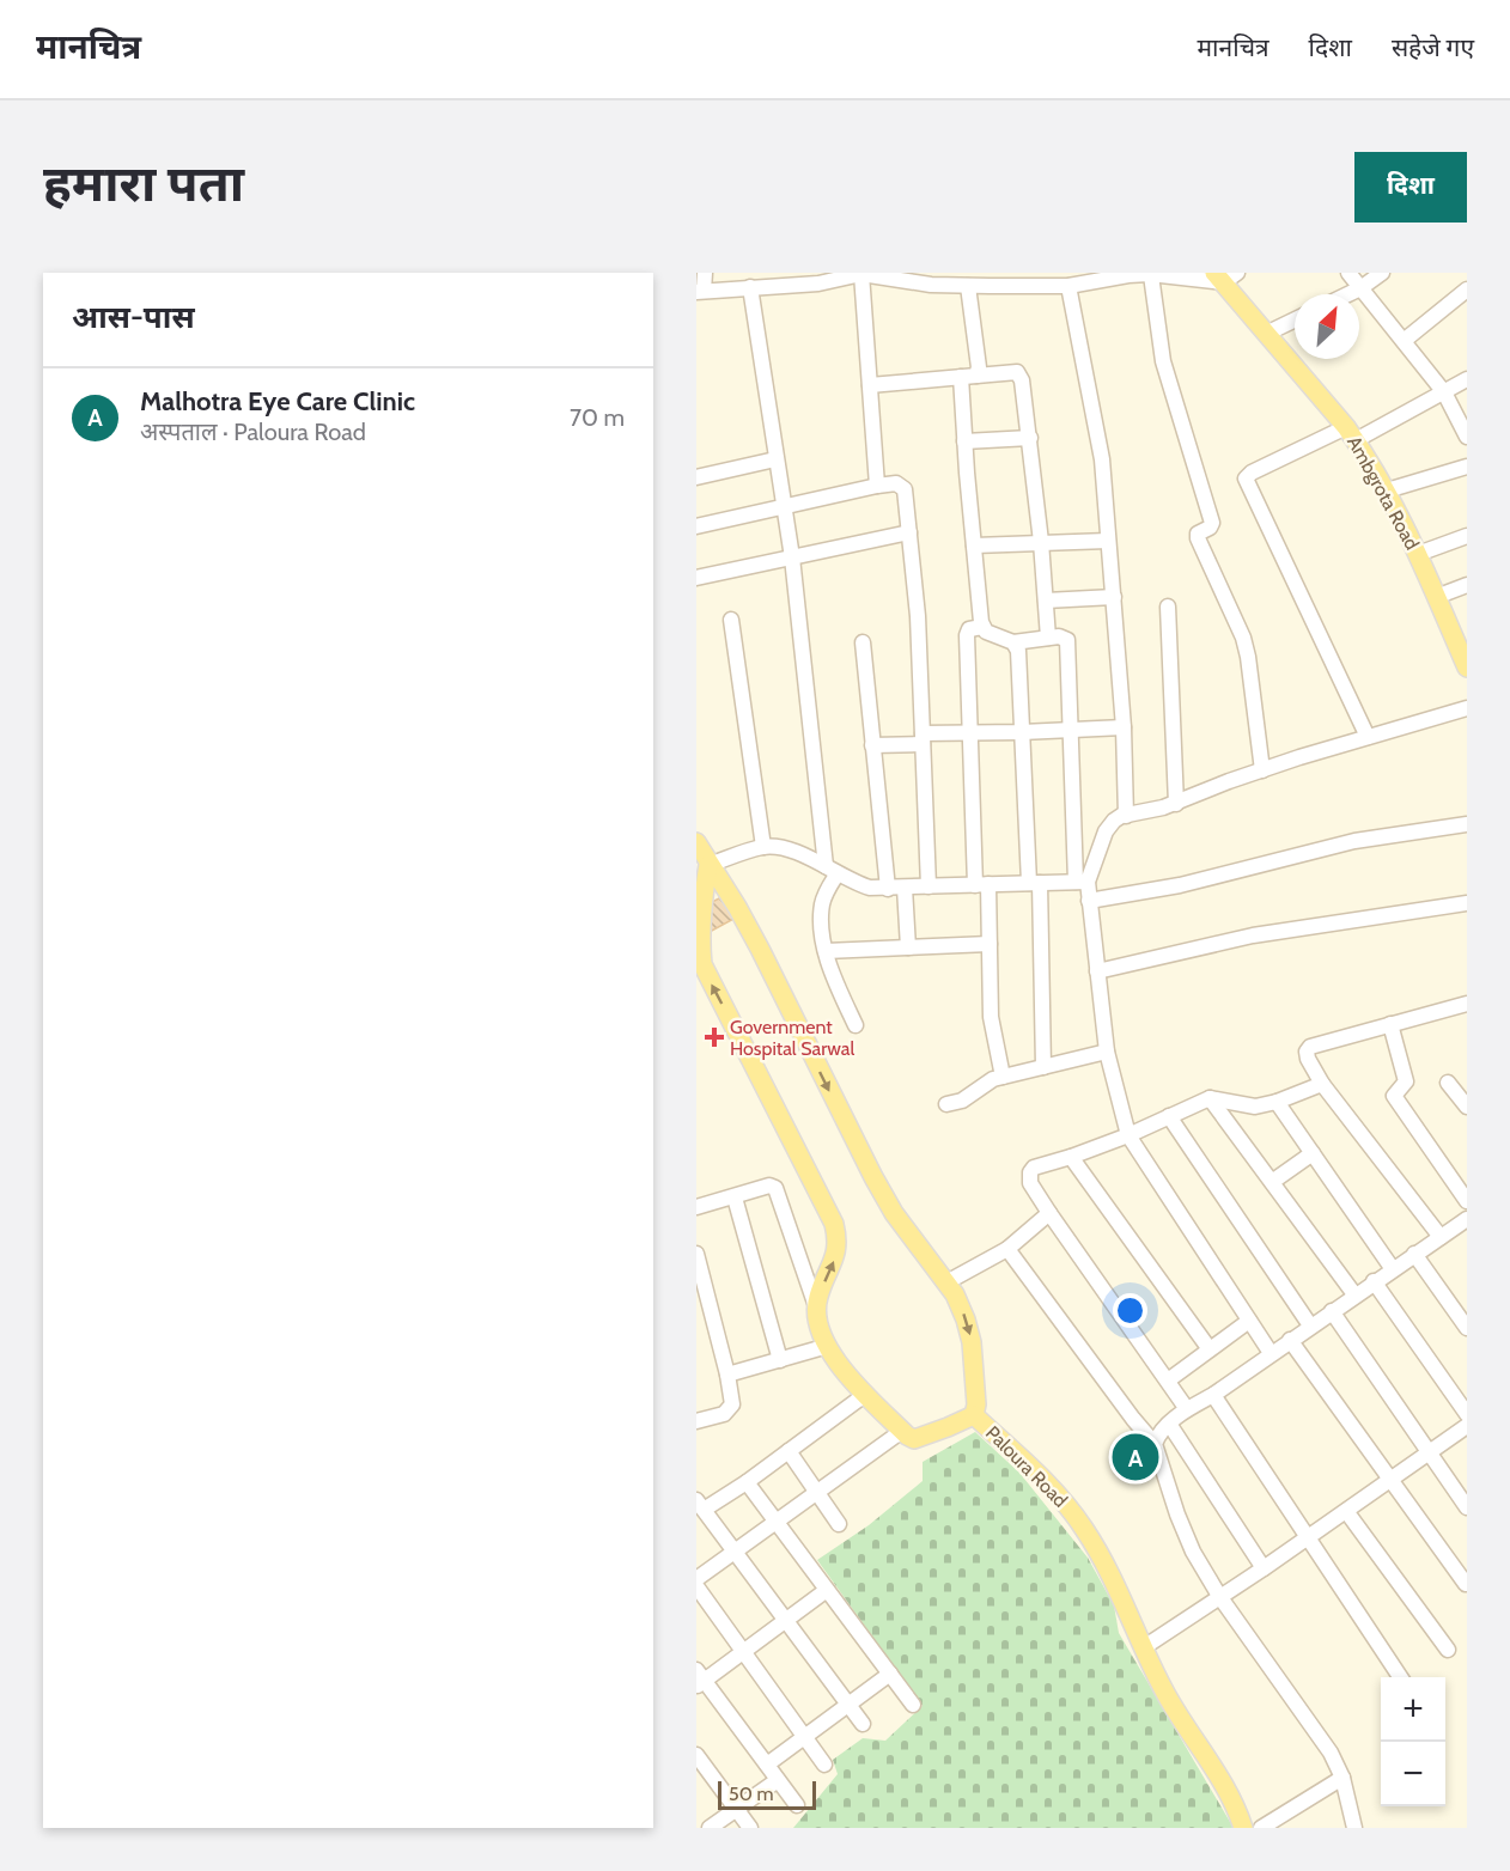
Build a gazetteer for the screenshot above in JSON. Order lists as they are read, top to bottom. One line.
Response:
{"streets":{"main road":["Ambgrota Road","Paloura Road"]},"places":{"health":["Government Hospital Sarwal"]},"scale_bar":"50 m","north":"top right","page":{"header":"मानचित्र","nav":["मानचित्र","दिशा","सहेजे गए"],"title":"हमारा पता","buttons":"दिशा","heading":"आस-पास","list":[{"mark":"A","name":"Malhotra Eye Care Clinic","note":"अस्पताल · Paloura Road","value":"70 m"}],"pins":"A","map_buttons":["+","−"],"scale":"50 m"}}
